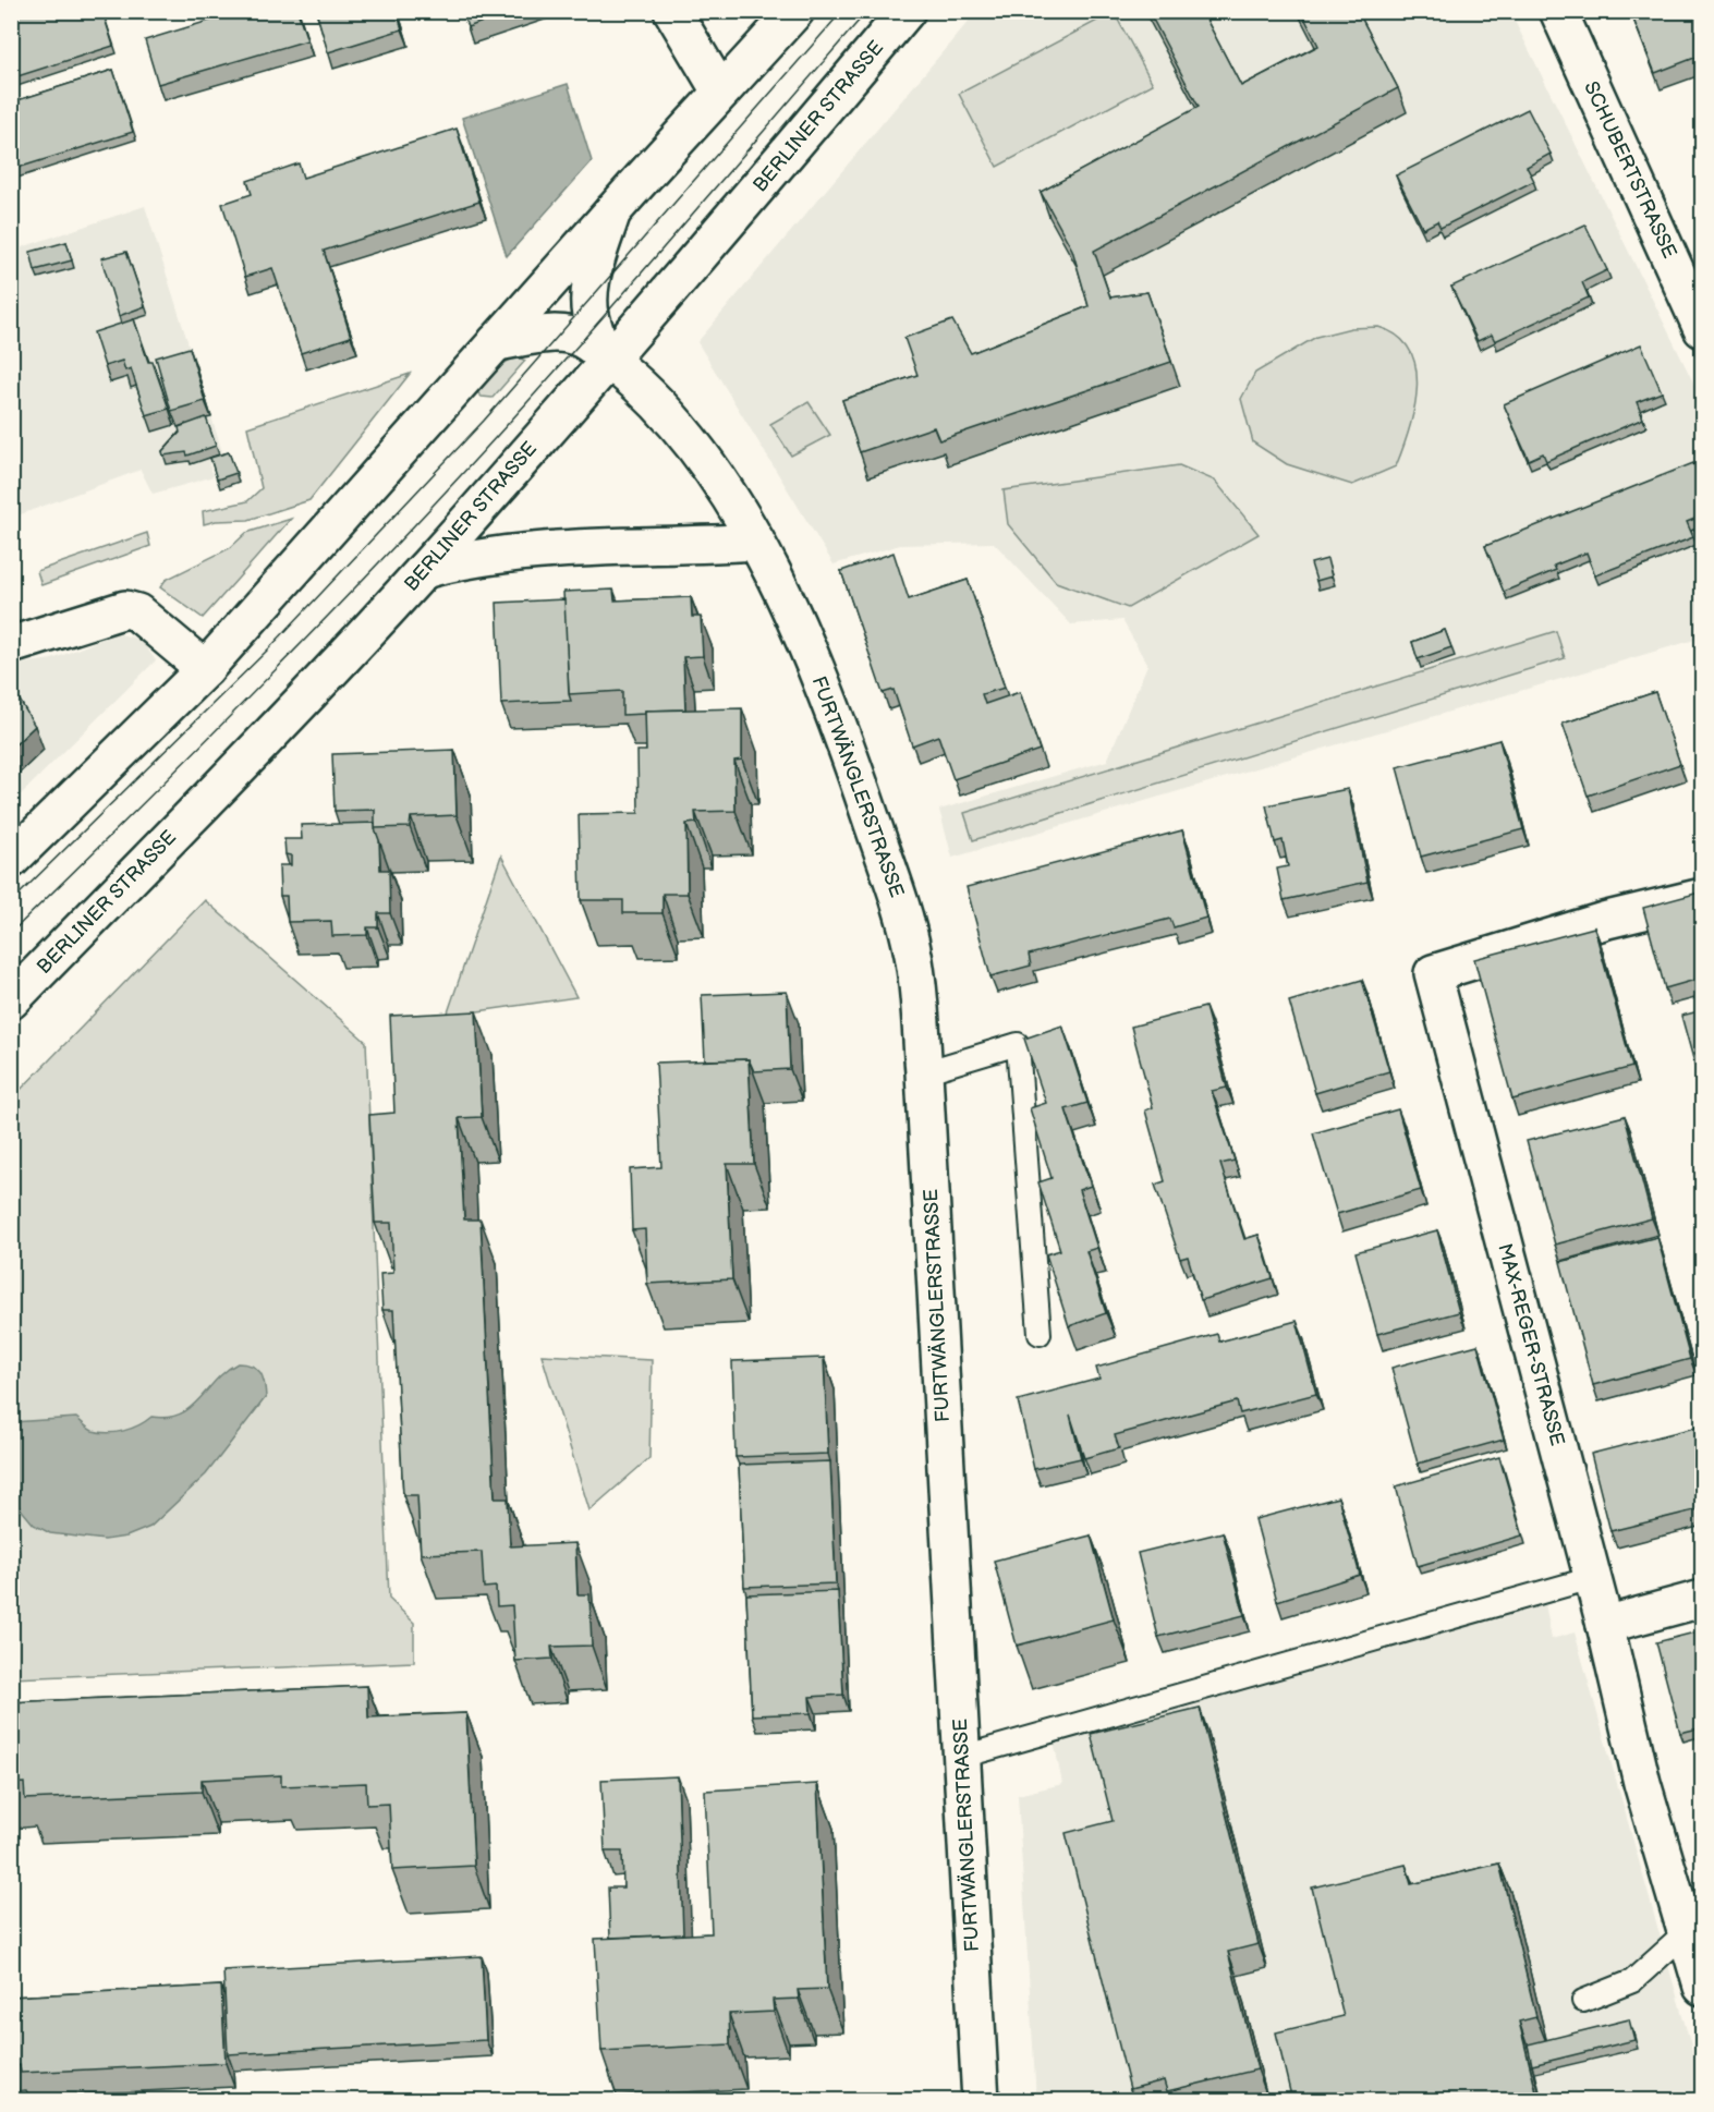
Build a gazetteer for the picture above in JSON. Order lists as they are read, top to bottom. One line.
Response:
{"streets":{"street":["BERLINER STRASSE","SCHUBERTSTRASSE","FURTWÄNGLERSTRASSE","MAX-REGER-STRASSE"]},"crossings":[["BERLINER STRASSE","FURTWÄNGLERSTRASSE"]]}
